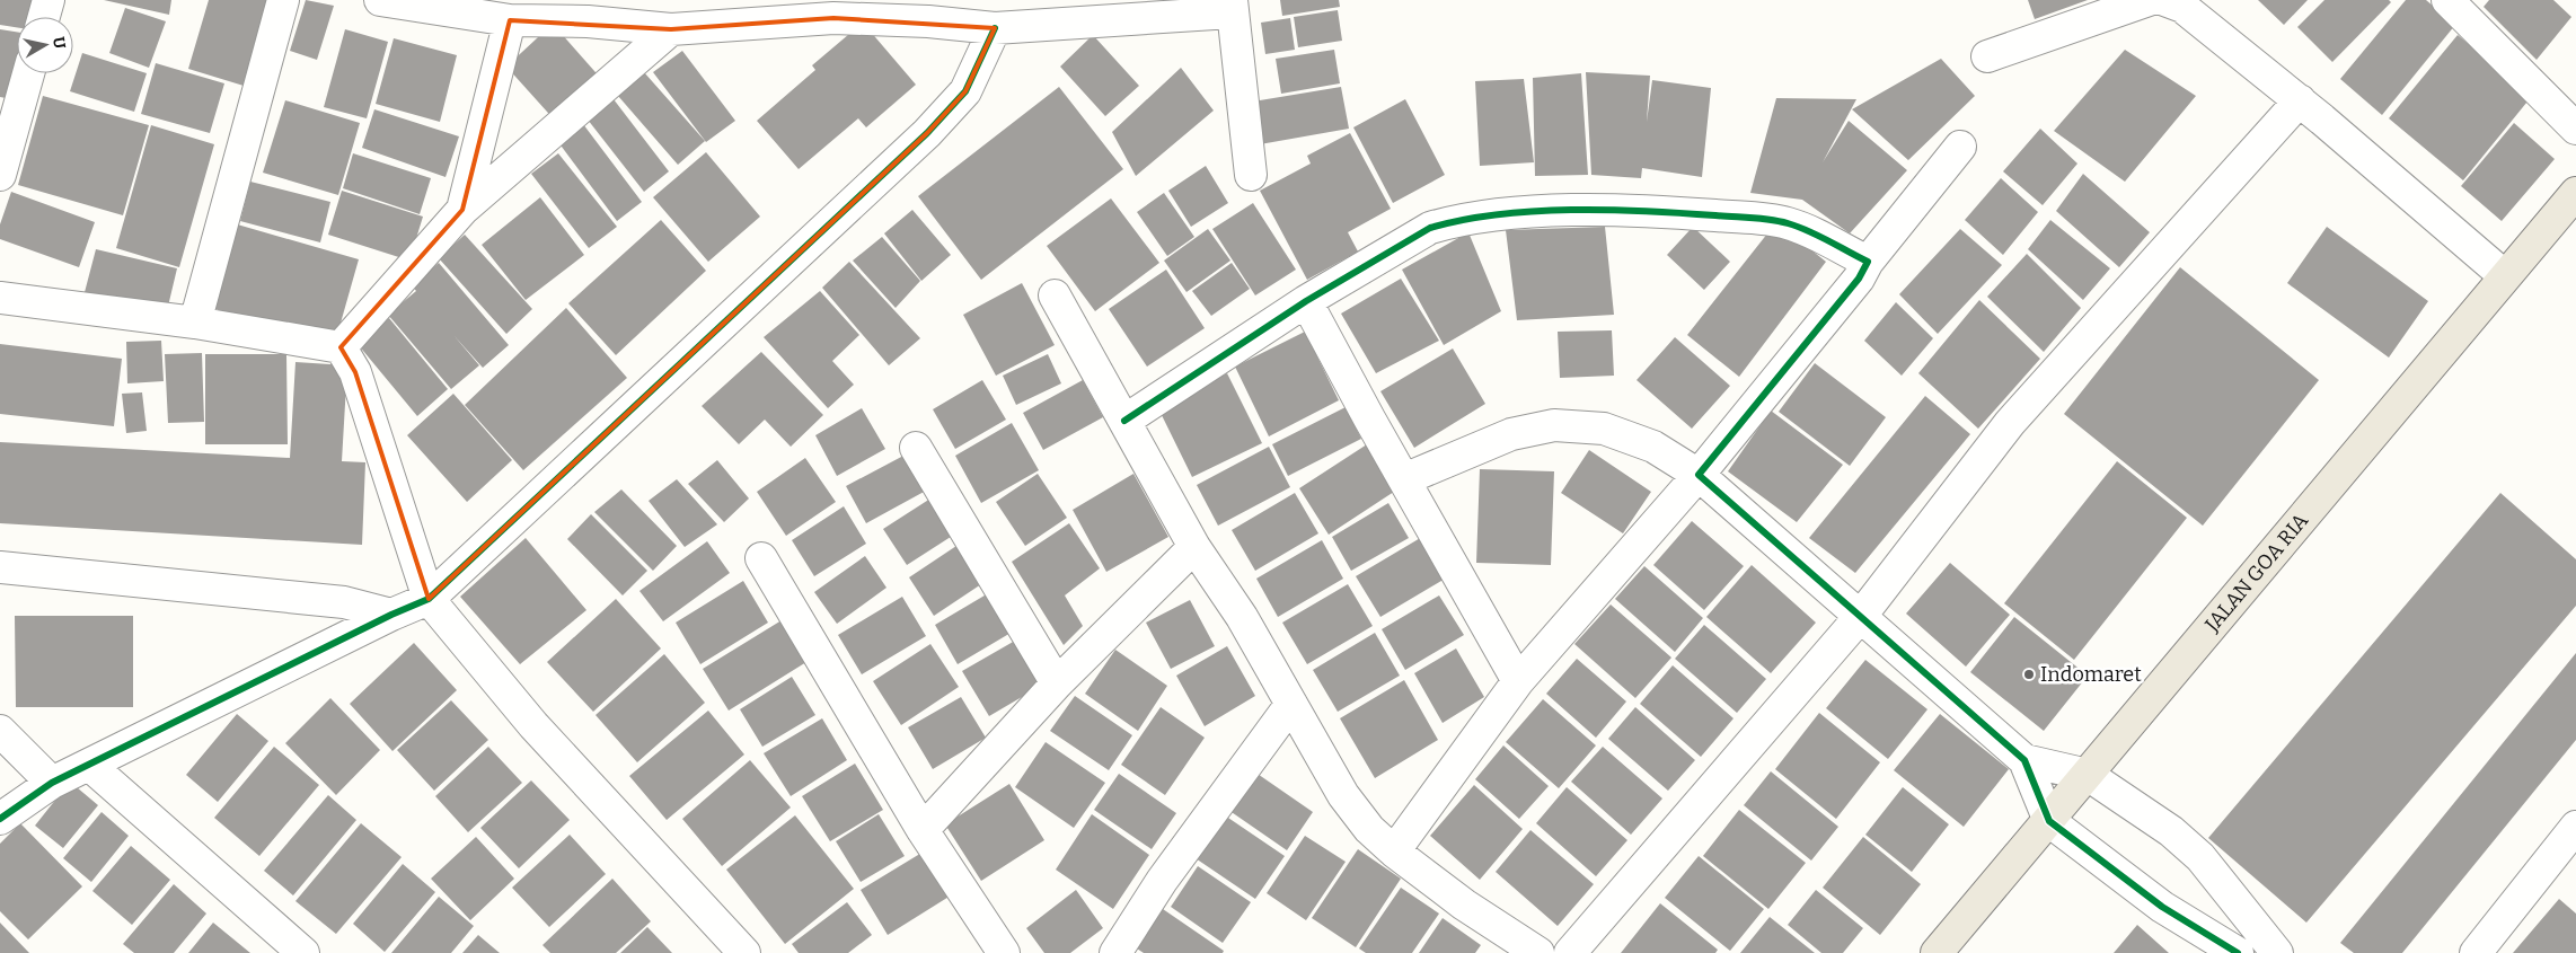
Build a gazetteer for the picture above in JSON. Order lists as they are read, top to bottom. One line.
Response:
{"streets":{"main road":["JALAN GOA RIA"]},"places":["Indomaret"],"north":"right"}
